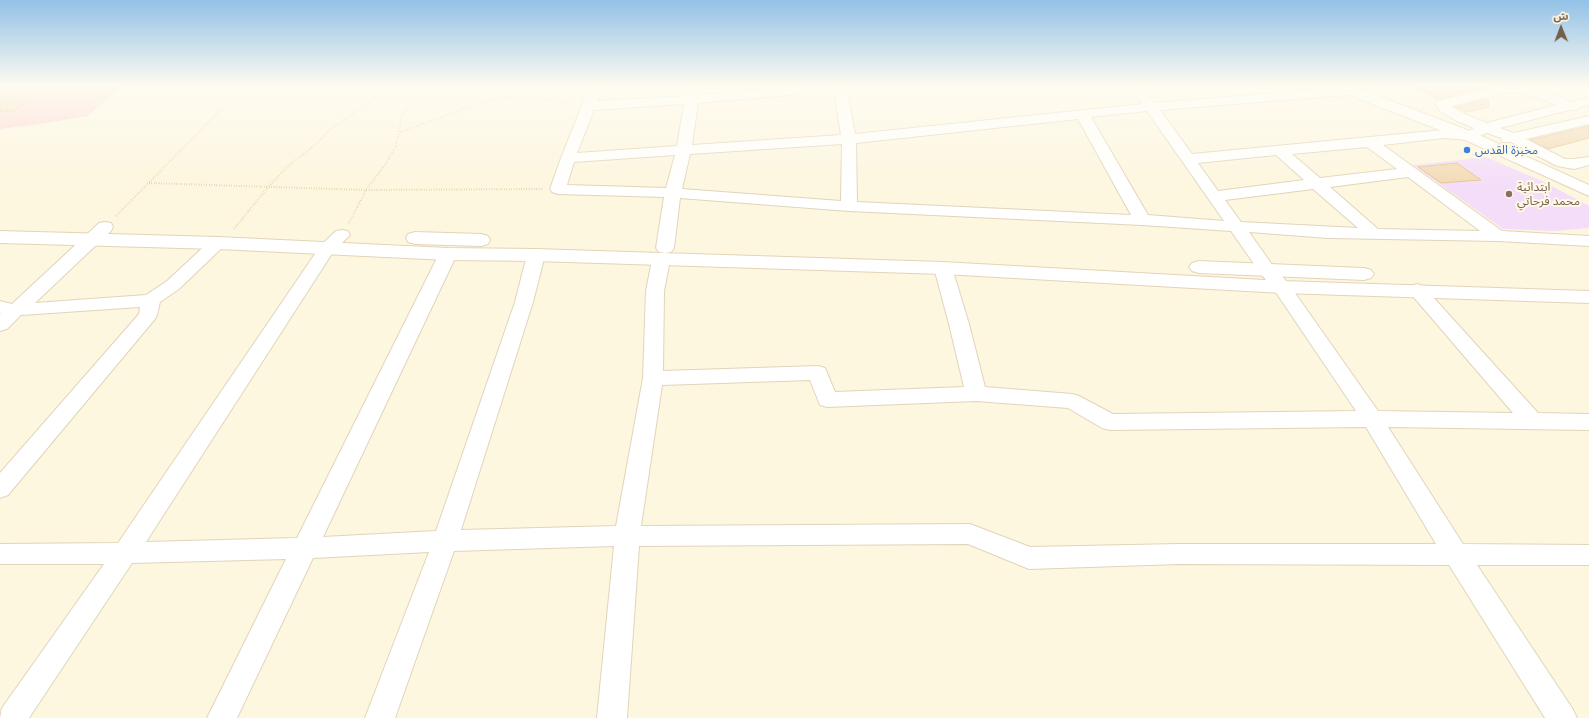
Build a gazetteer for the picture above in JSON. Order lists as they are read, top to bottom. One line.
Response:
{"places":["مخبزة القدس","ابتدائية محمد فرحاتي"],"north":"top"}
